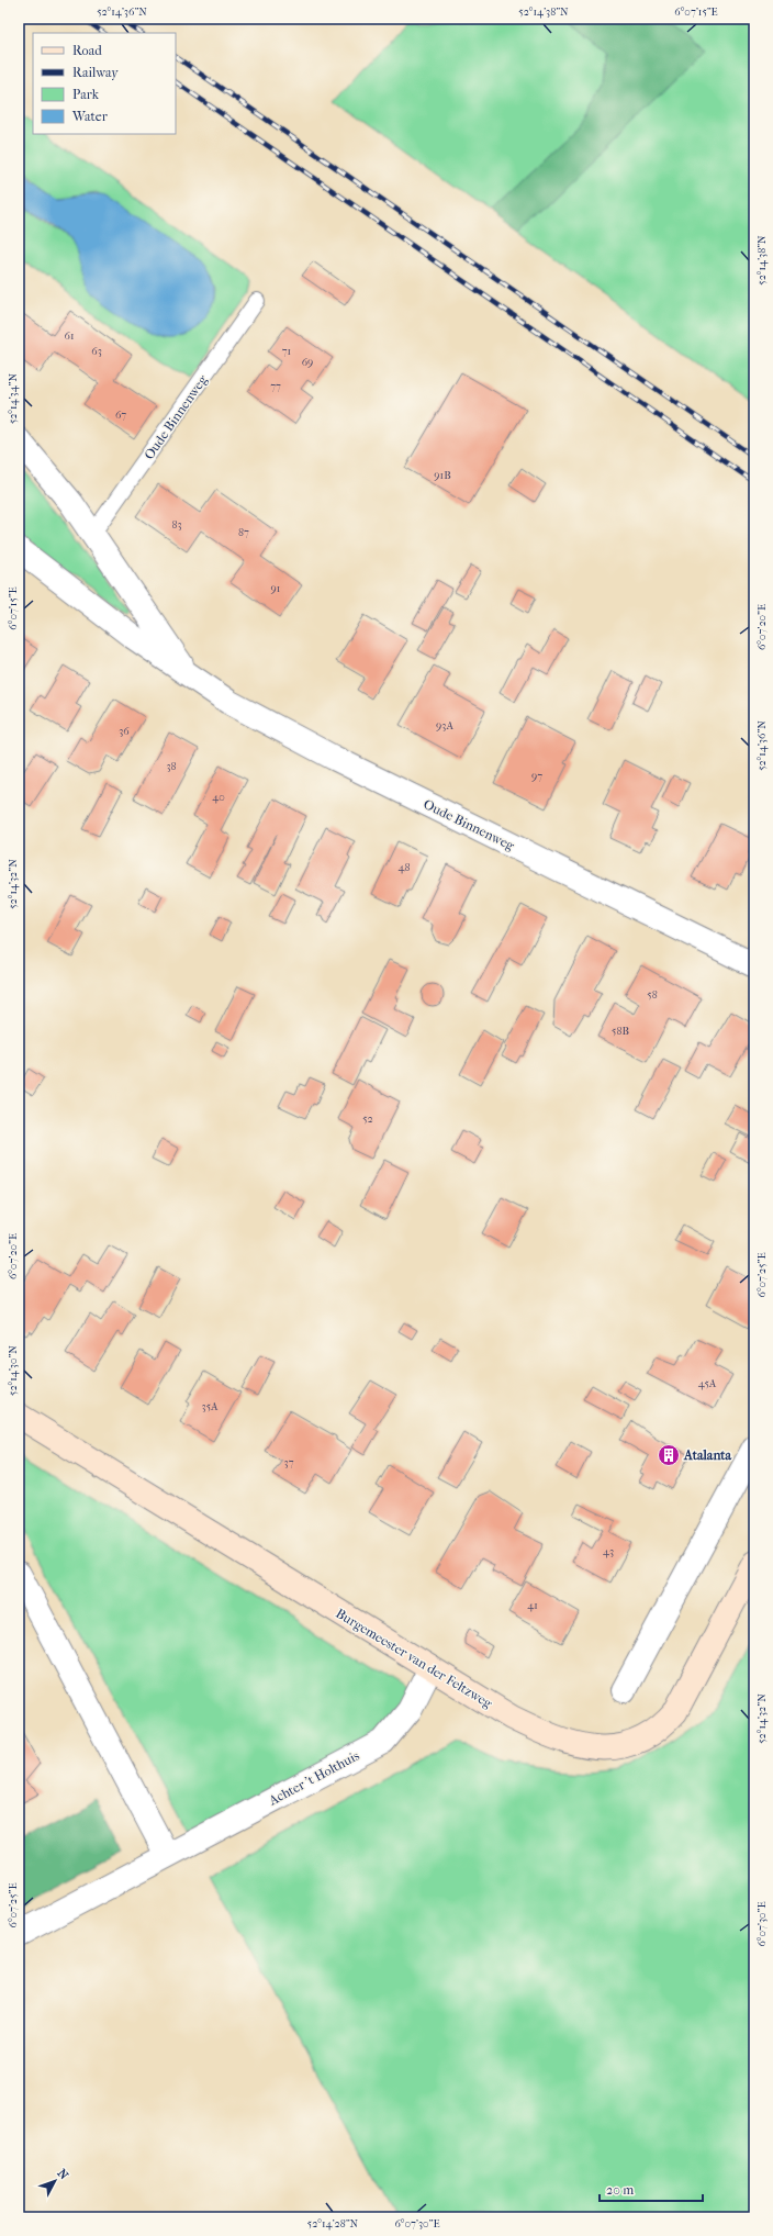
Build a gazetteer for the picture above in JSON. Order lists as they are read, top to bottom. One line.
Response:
{"streets":{"street":["Oude Binnenweg","Burgemeester van der Feltzweg","Achter 't Holthuis"]},"crossings":[["Burgemeester van der Feltzweg","Achter 't Holthuis"]],"places":{"building":["Atalanta"]},"house_numbers":["61","63","71","69","77","67","91B","83","87","91","93A","36","38","97","40","48","58","58B","52","45A","35A","37","43","41"],"legend":["Road","Railway","Park","Water"],"scale_bar":"20 m","north":"top right","coordinates":["52°14'36\"N","52°14'38\"N","6°07'15\"E","52°14'34\"N","6°07'20\"E","52°14'32\"N","6°07'25\"E","52°14'30\"N","6°07'30\"E","52°14'28\"N"]}
